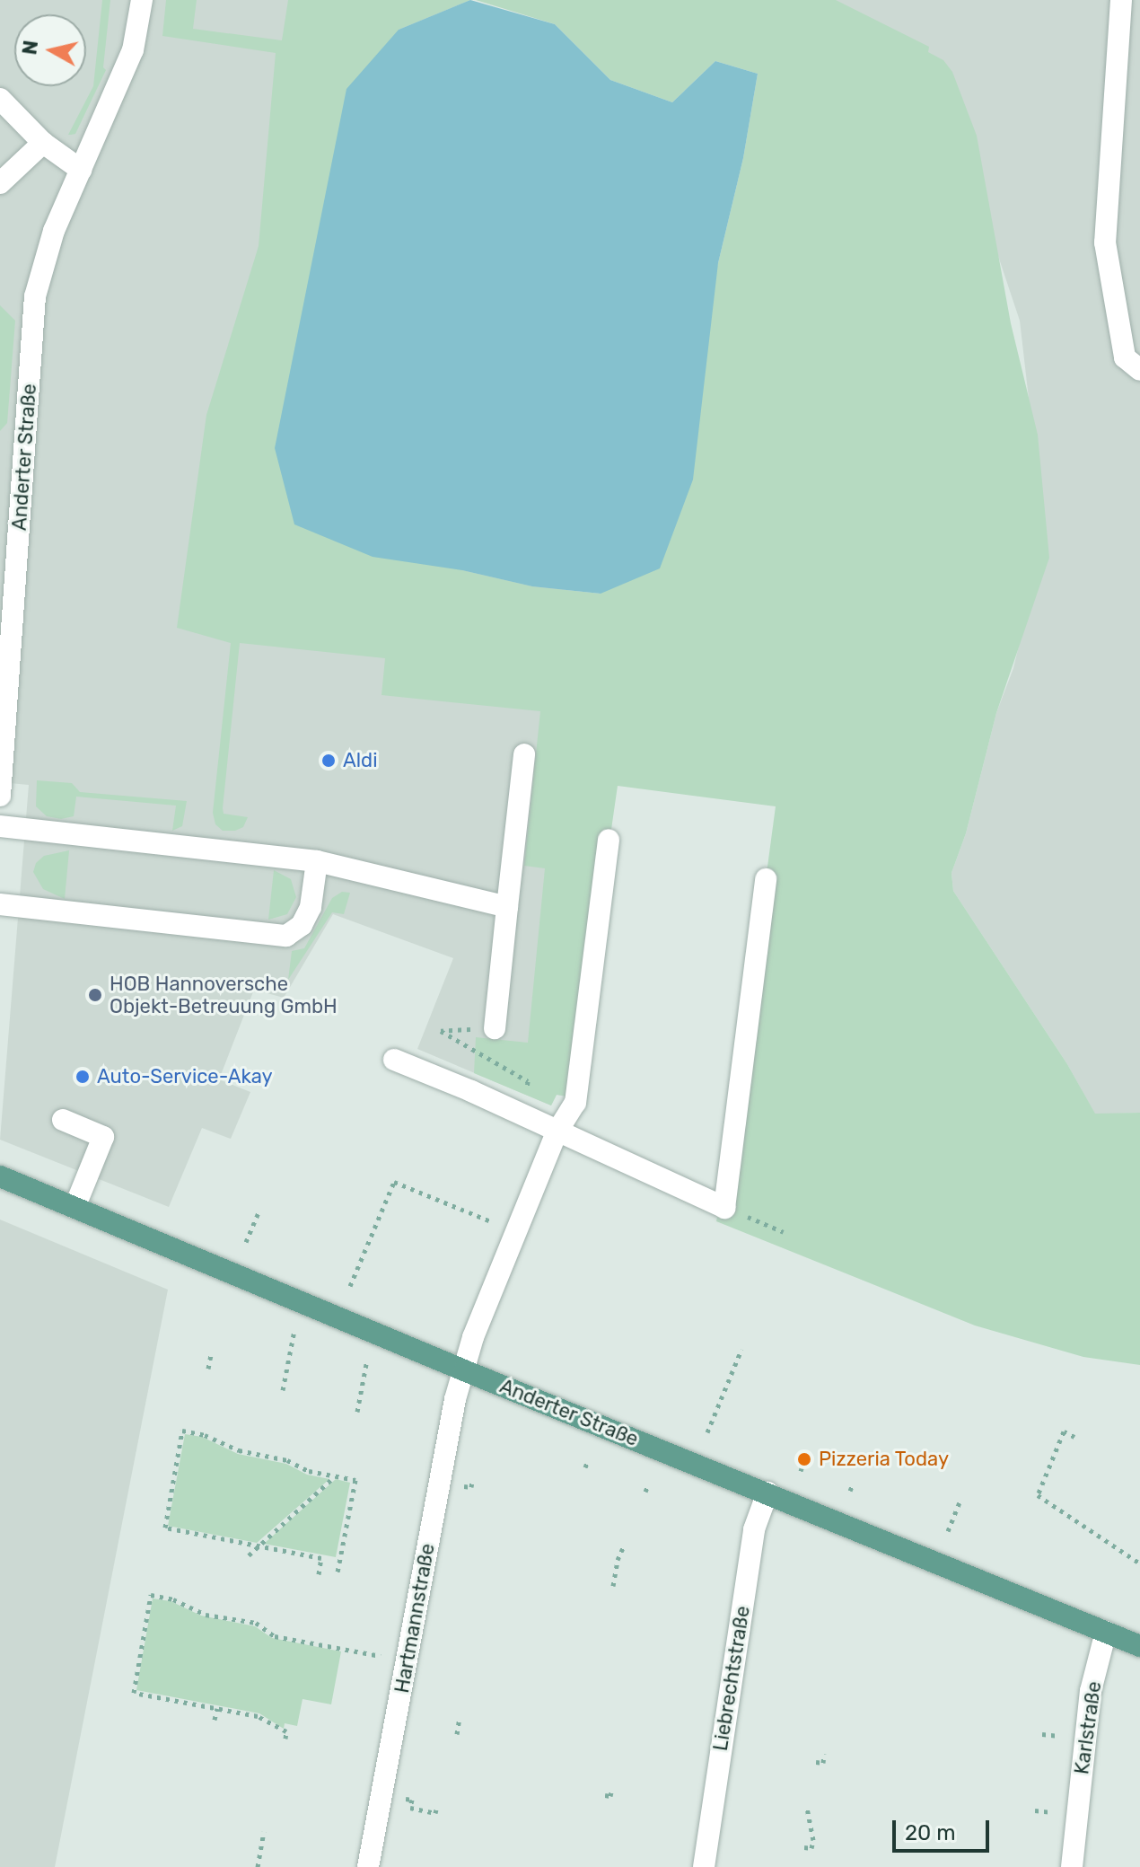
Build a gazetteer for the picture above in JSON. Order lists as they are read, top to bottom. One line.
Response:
{"streets":{"main road":["Anderter Straße"],"street":["Hartmannstraße","Liebrechtstraße","Karlstraße"]},"crossings":[["Anderter Straße","Hartmannstraße"],["Anderter Straße","Liebrechtstraße"],["Anderter Straße","Karlstraße"]],"places":["Aldi","HOB Hannoversche Objekt-Betreuung GmbH","Auto-Service-Akay","Pizzeria Today"],"scale_bar":"20 m","north":"left"}
